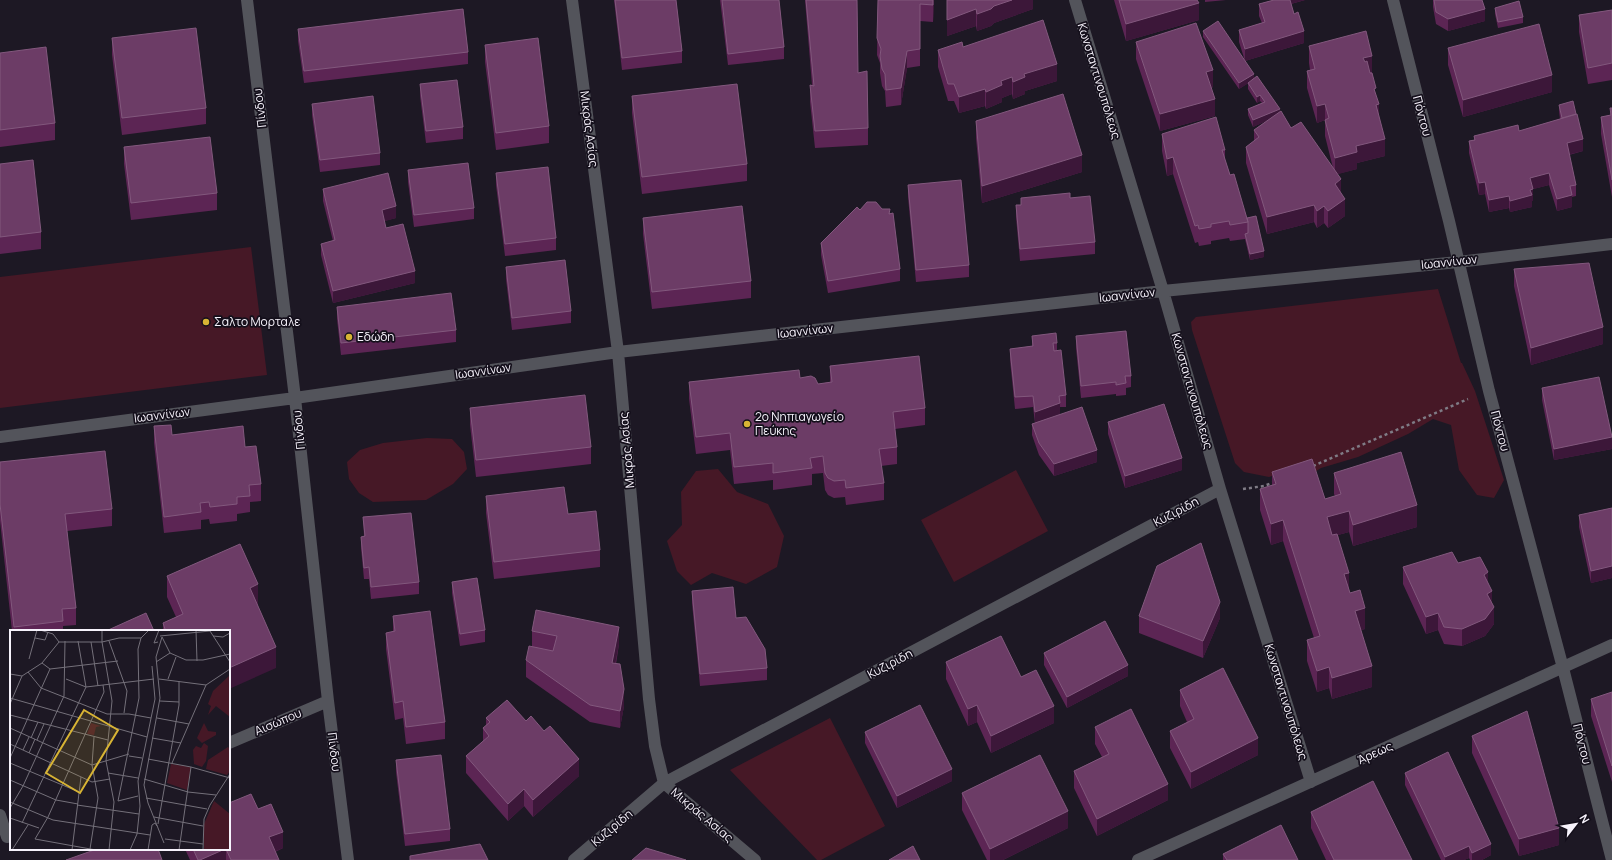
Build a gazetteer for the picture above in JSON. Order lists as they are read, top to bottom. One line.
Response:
{"streets":{"street":["Κωνσταντινουπόλεως","Πίνδου","Πόντου","Μικράς Ασίας","Ιωαννίνων","Κυζιρίδη","Αισώπου","Άρεως"]},"crossings":[["Κωνσταντινουπόλεως","Ιωαννίνων"],["Κωνσταντινουπόλεως","Κυζιρίδη"],["Κωνσταντινουπόλεως","Άρεως"],["Πίνδου","Ιωαννίνων"],["Πίνδου","Αισώπου"],["Πόντου","Ιωαννίνων"],["Πόντου","Άρεως"],["Μικράς Ασίας","Ιωαννίνων"],["Μικράς Ασίας","Κυζιρίδη"]],"places":["Σαλτο Μορταλε","Εδώδη","2ο Νηπιαγωγείο Πεύκης"],"north":"top right"}
